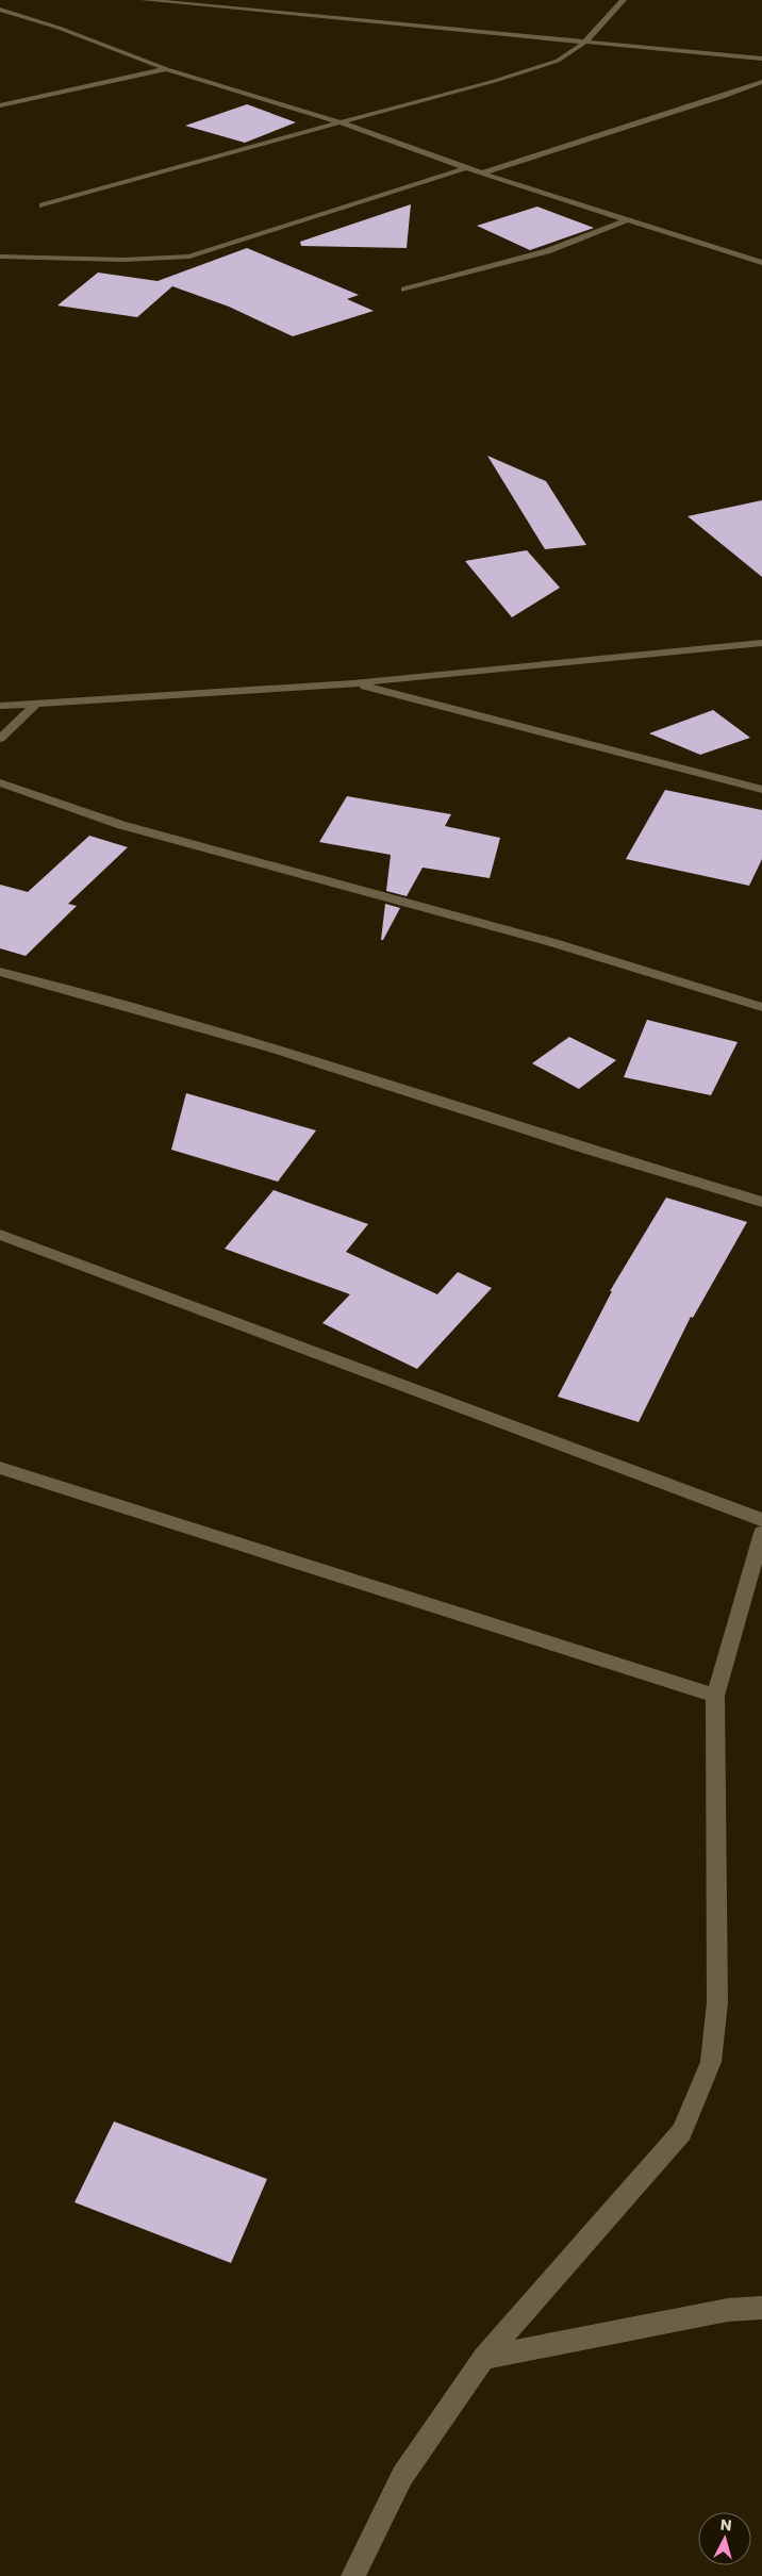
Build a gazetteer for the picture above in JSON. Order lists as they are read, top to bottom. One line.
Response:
{"north":"top"}
